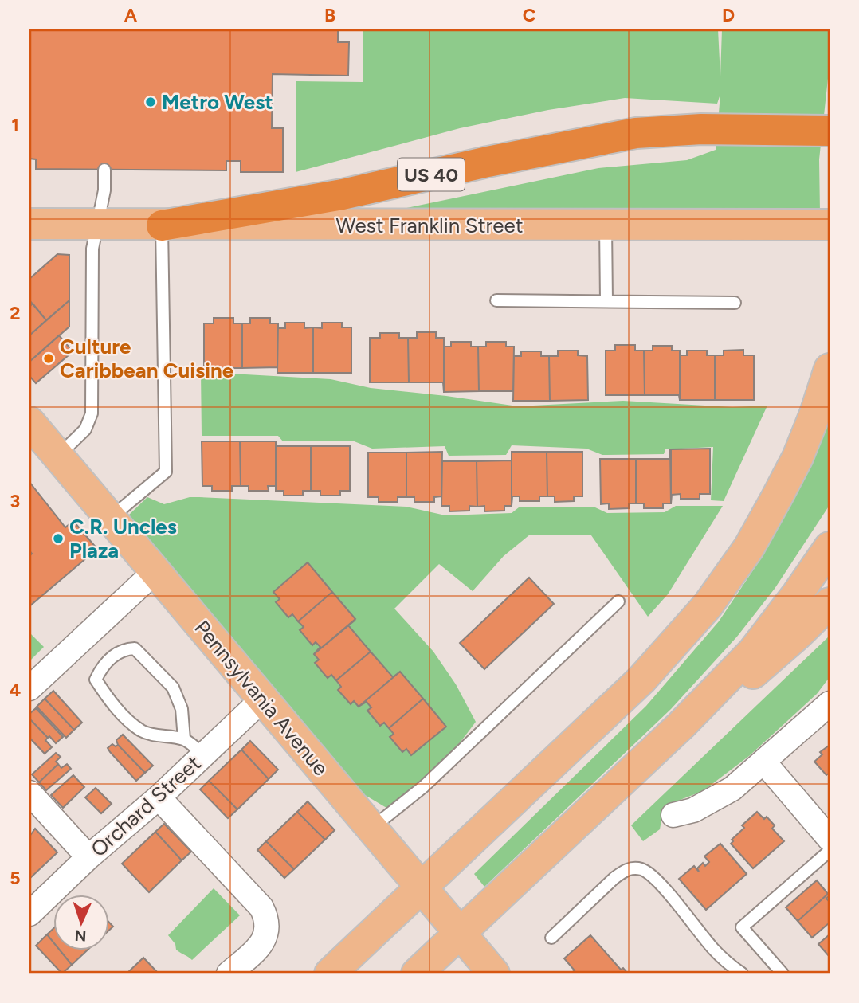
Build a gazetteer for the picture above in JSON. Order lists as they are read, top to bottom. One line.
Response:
{"streets":{"highway":["US 40"],"main road":["West Franklin Street","Pennsylvania Avenue"],"street":["Orchard Street"]},"crossings":[["US 40","West Franklin Street"],["Pennsylvania Avenue","Orchard Street"]],"places":["Metro West","Culture Caribbean Cuisine","C.R. Uncles Plaza"],"north":"bottom","grid":{"columns":["A","B","C","D"],"rows":["1","2","3","4","5"]}}
